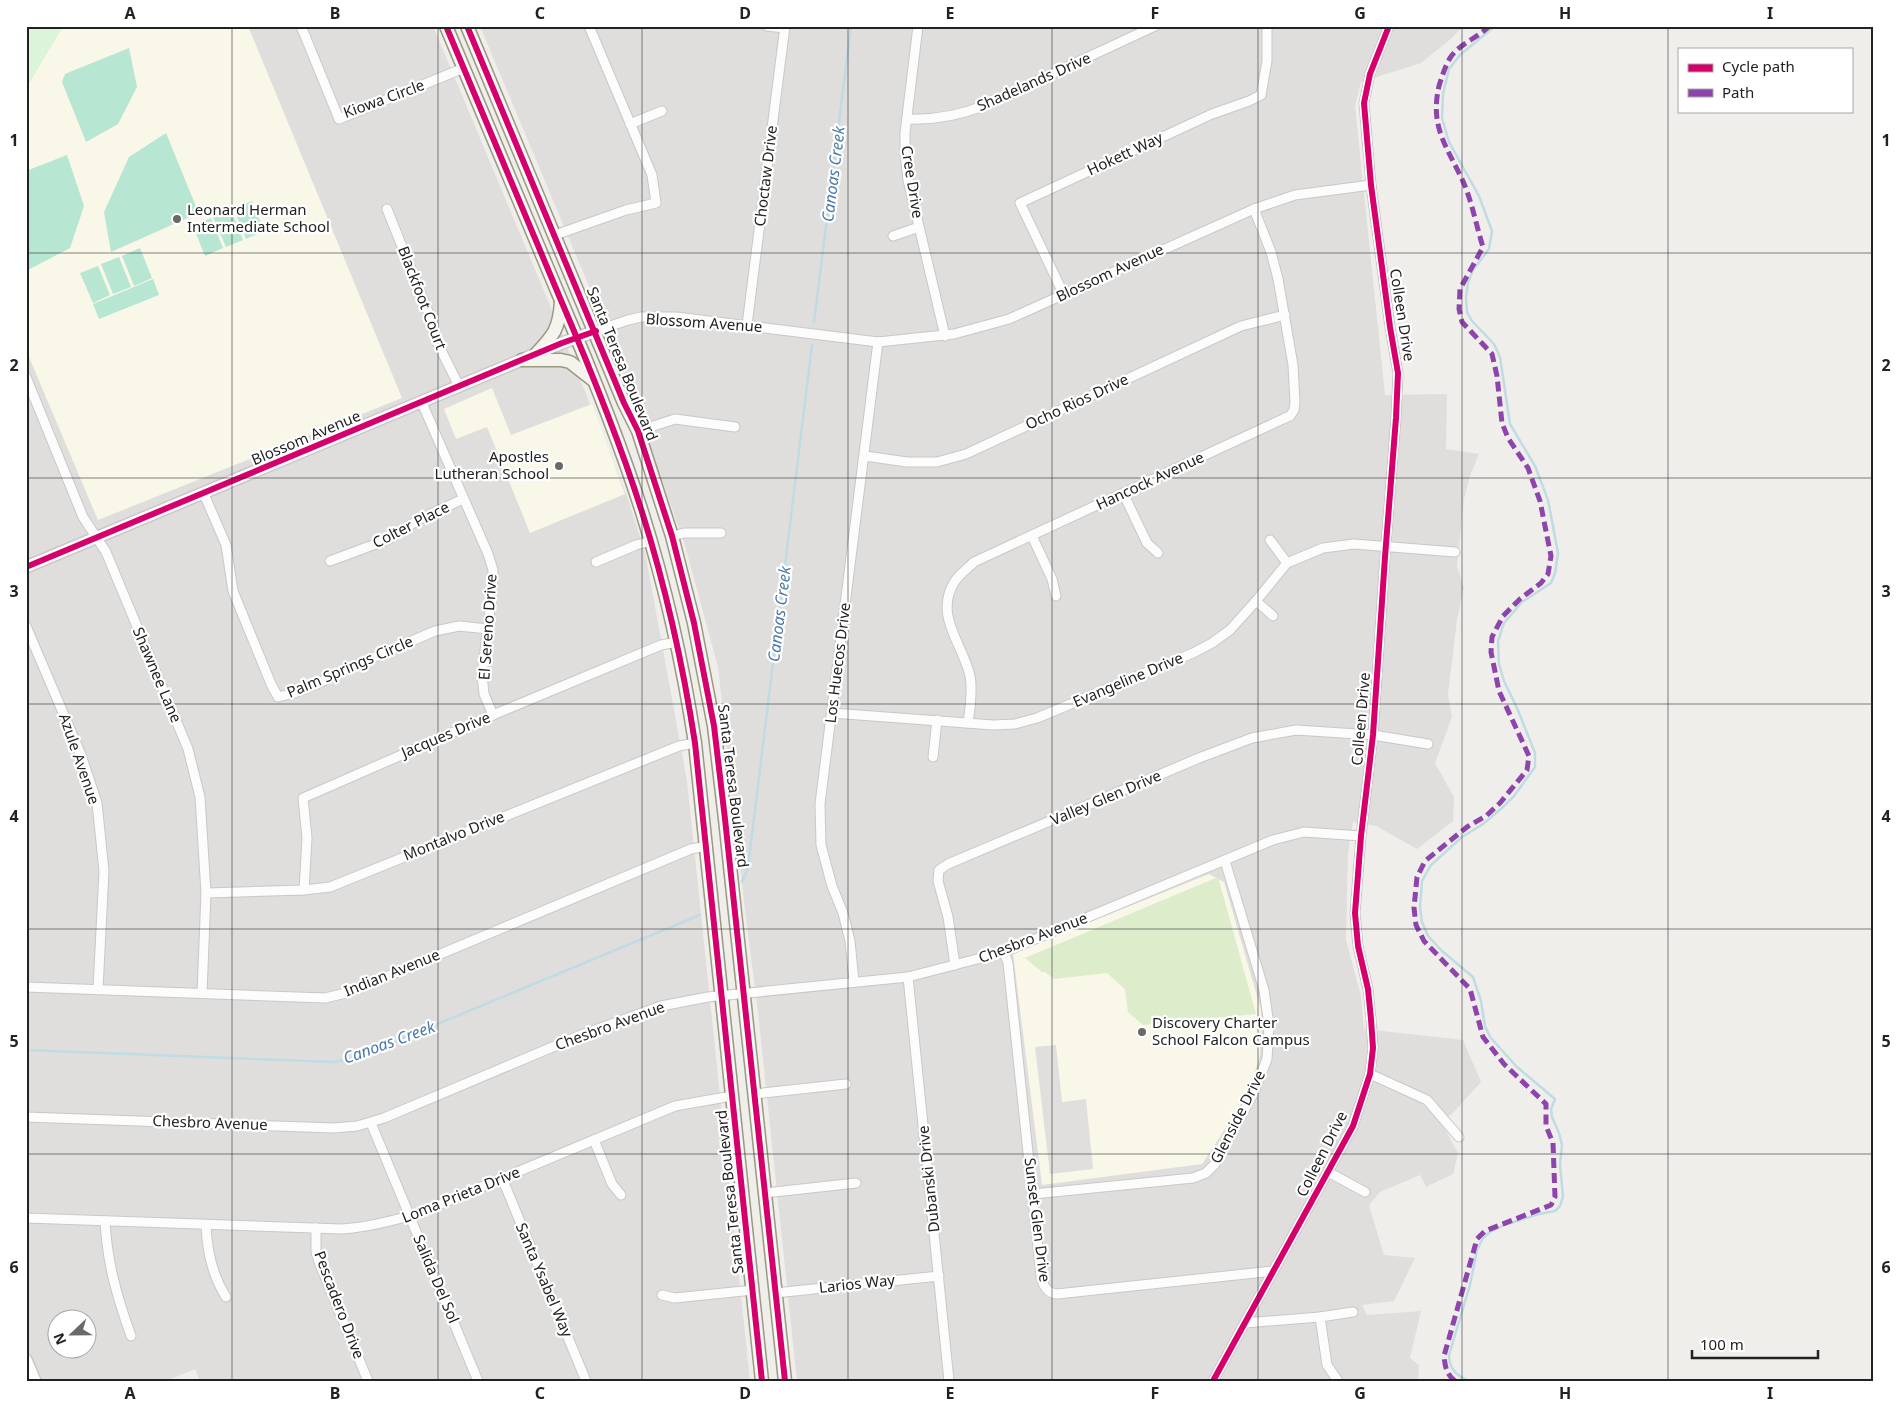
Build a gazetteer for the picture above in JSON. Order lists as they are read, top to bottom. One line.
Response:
{"streets":{"main road":["Santa Teresa Boulevard"],"street":["Shadelands Drive","Kiowa Circle","Hokett Way","Choctaw Drive","Cree Drive","Blossom Avenue","Blackfoot Court","Colleen Drive","Ocho Rios Drive","Hancock Avenue","Colter Place","El Sereno Drive","Los Huecos Drive","Palm Springs Circle","Shawnee Lane","Evangeline Drive","Jacques Drive","Azule Avenue","Valley Glen Drive","Montalvo Drive","Chesbro Avenue","Indian Avenue","Glenside Drive","Dubanski Drive","Loma Prieta Drive","Sunset Glen Drive","Salida Del Sol","Santa Ysabel Way","Larios Way","Pescadero Drive"]},"crossings":[["Shadelands Drive","Cree Drive"],["Kiowa Circle","Santa Teresa Boulevard"],["Hokett Way","Blossom Avenue"],["Choctaw Drive","Blossom Avenue"],["Cree Drive","Blossom Avenue"],["Blossom Avenue","Blackfoot Court"],["Blossom Avenue","Colleen Drive"],["Blossom Avenue","Santa Teresa Boulevard"],["Blossom Avenue","Hancock Avenue"],["Blossom Avenue","El Sereno Drive"],["Blossom Avenue","Los Huecos Drive"],["Blossom Avenue","Palm Springs Circle"],["Blossom Avenue","Shawnee Lane"],["Colleen Drive","Evangeline Drive"],["Colleen Drive","Valley Glen Drive"],["Colleen Drive","Chesbro Avenue"],["Colleen Drive","Sunset Glen Drive"],["Santa Teresa Boulevard","Jacques Drive"],["Santa Teresa Boulevard","Montalvo Drive"],["Santa Teresa Boulevard","Chesbro Avenue"],["Santa Teresa Boulevard","Indian Avenue"],["Santa Teresa Boulevard","Loma Prieta Drive"],["Santa Teresa Boulevard","Larios Way"],["Ocho Rios Drive","Hancock Avenue"],["Ocho Rios Drive","Los Huecos Drive"],["Hancock Avenue","Evangeline Drive"],["Colter Place","El Sereno Drive"],["El Sereno Drive","Palm Springs Circle"],["El Sereno Drive","Jacques Drive"],["Los Huecos Drive","Evangeline Drive"],["Los Huecos Drive","Chesbro Avenue"],["Shawnee Lane","Montalvo Drive"],["Shawnee Lane","Indian Avenue"],["Jacques Drive","Montalvo Drive"],["Azule Avenue","Indian Avenue"],["Valley Glen Drive","Chesbro Avenue"],["Chesbro Avenue","Glenside Drive"],["Chesbro Avenue","Dubanski Drive"],["Chesbro Avenue","Sunset Glen Drive"],["Chesbro Avenue","Salida Del Sol"],["Glenside Drive","Sunset Glen Drive"],["Dubanski Drive","Larios Way"],["Loma Prieta Drive","Salida Del Sol"],["Loma Prieta Drive","Santa Ysabel Way"],["Loma Prieta Drive","Pescadero Drive"]],"water":["Canoas Creek"],"places":["Leonard Herman Intermediate School","Apostles Lutheran School","Discovery Charter School Falcon Campus"],"legend":["Cycle path","Path"],"scale_bar":"100 m","north":"left","grid":{"columns":["A","B","C","D","E","F","G","H","I"],"rows":["1","2","3","4","5","6"]}}
